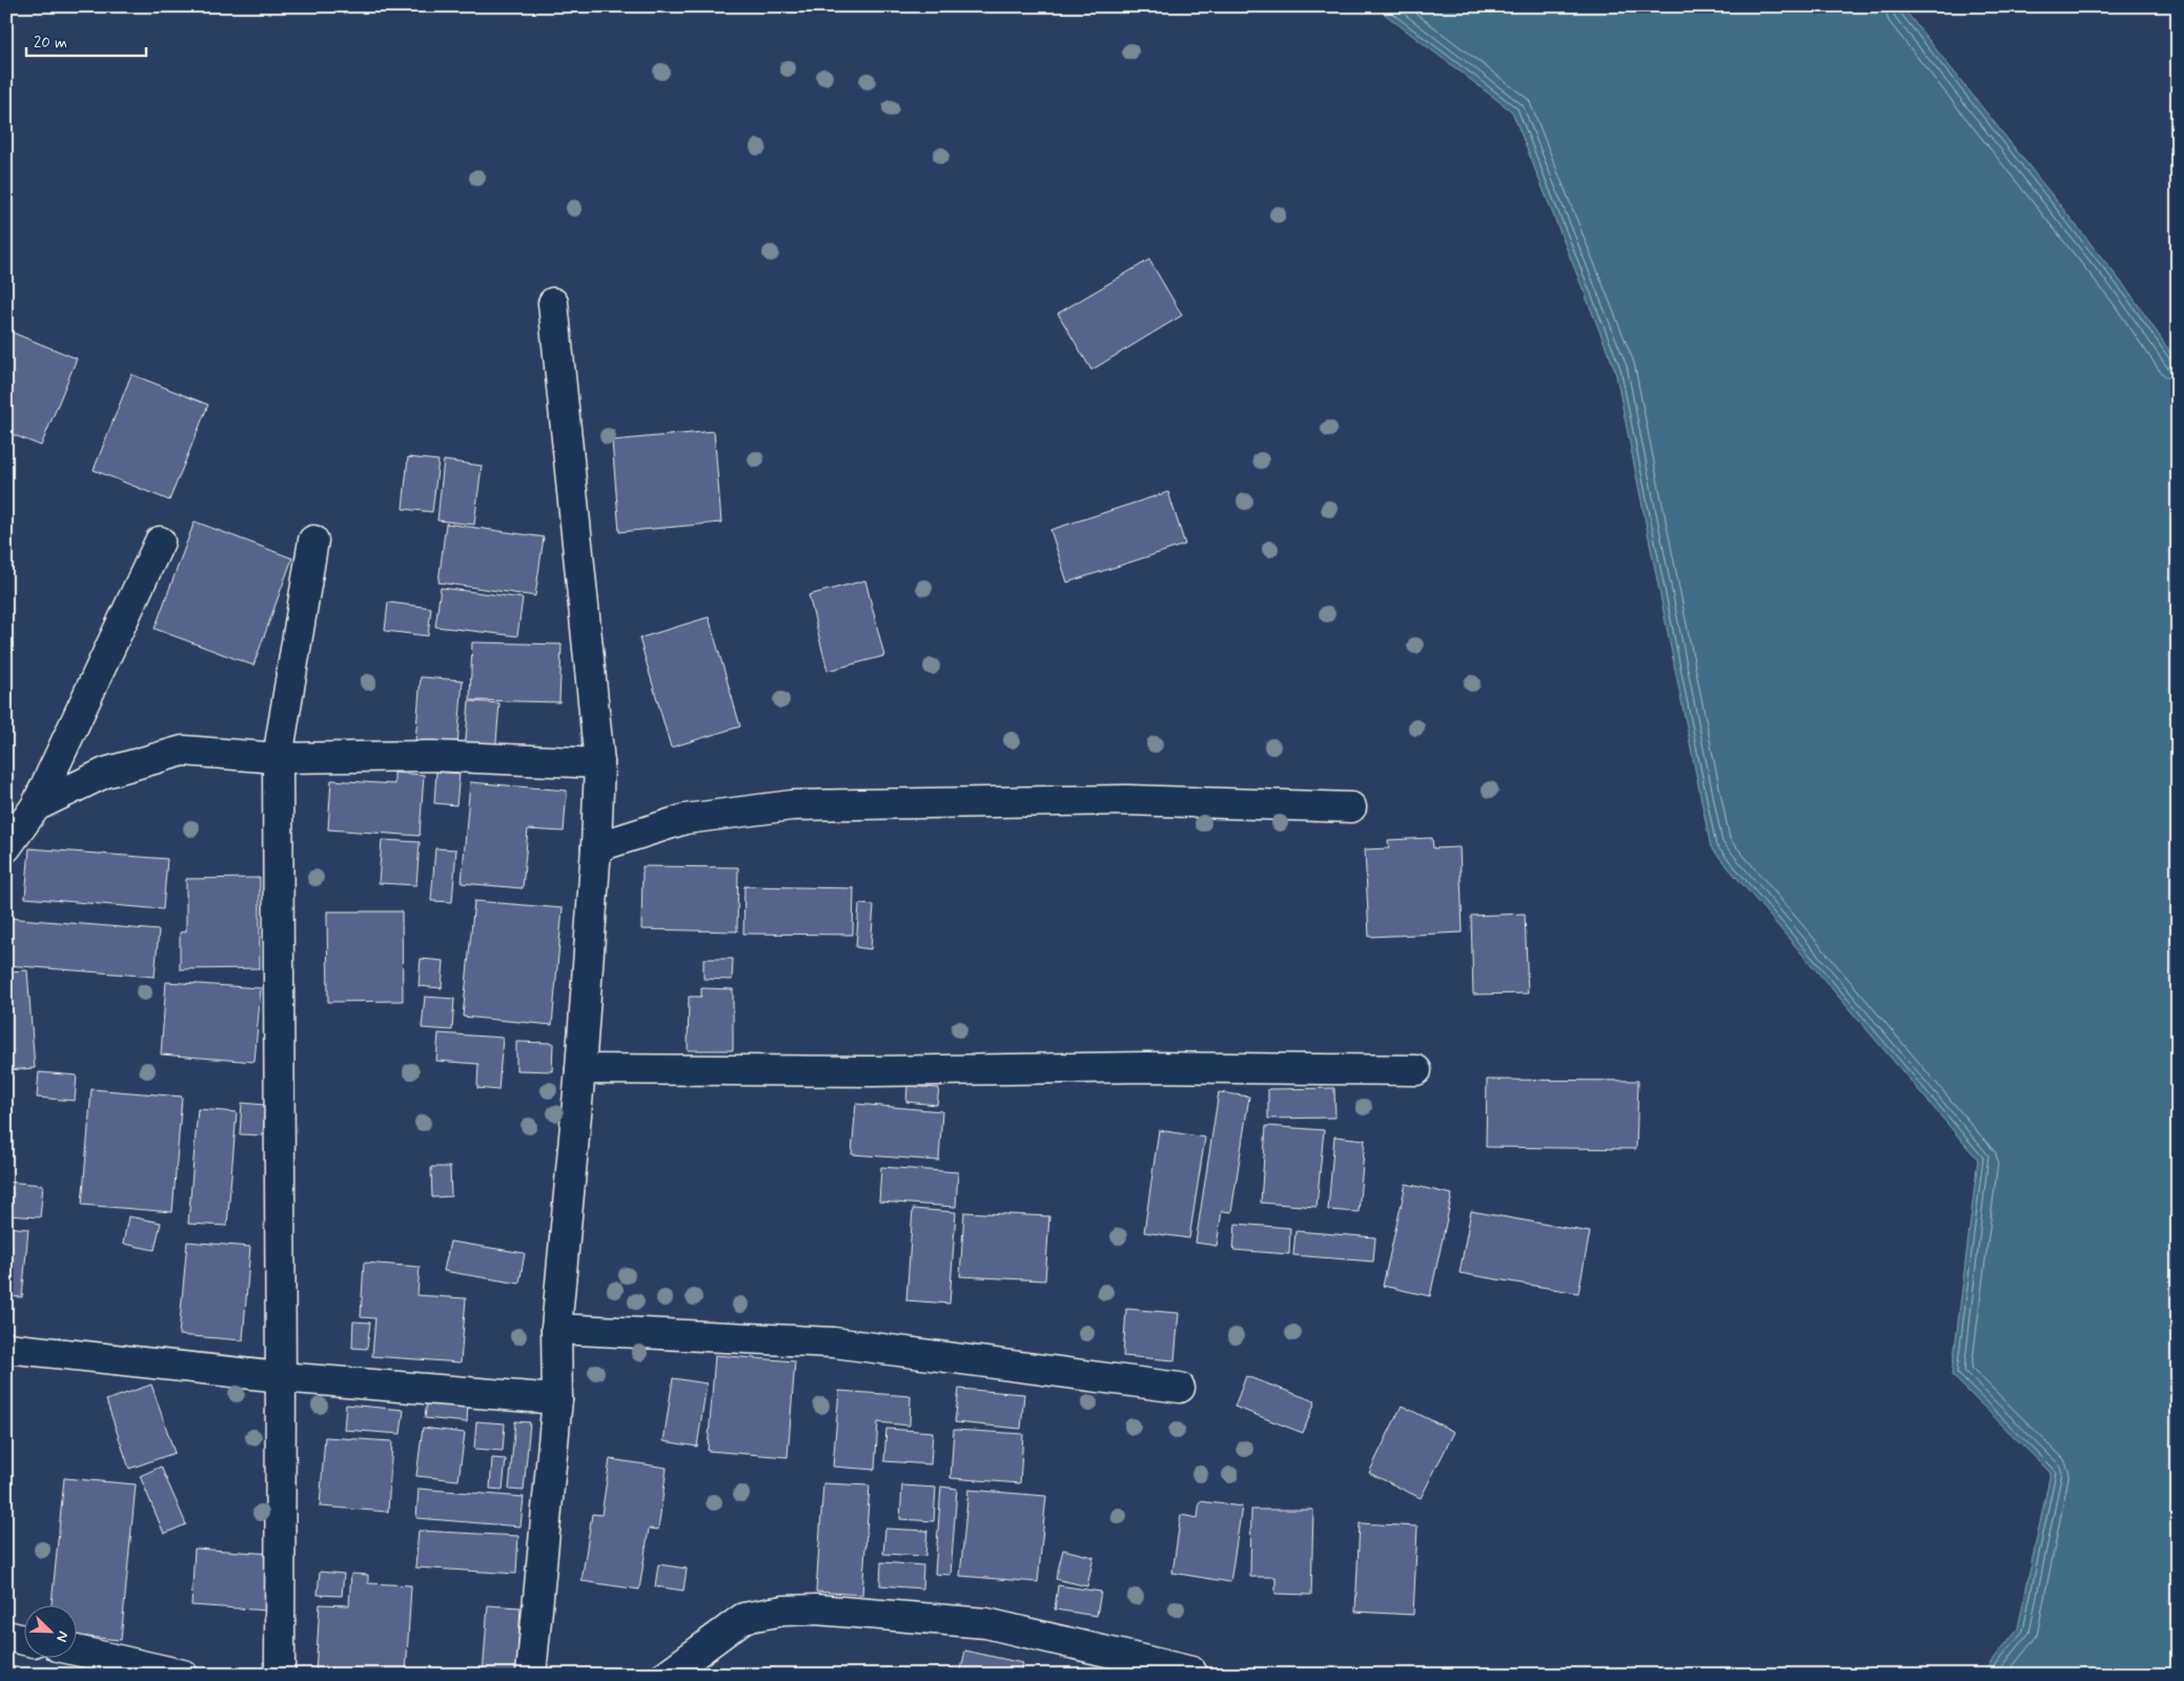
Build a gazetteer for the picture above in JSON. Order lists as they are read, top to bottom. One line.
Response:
{"scale_bar":"20 m","north":"bottom right"}
